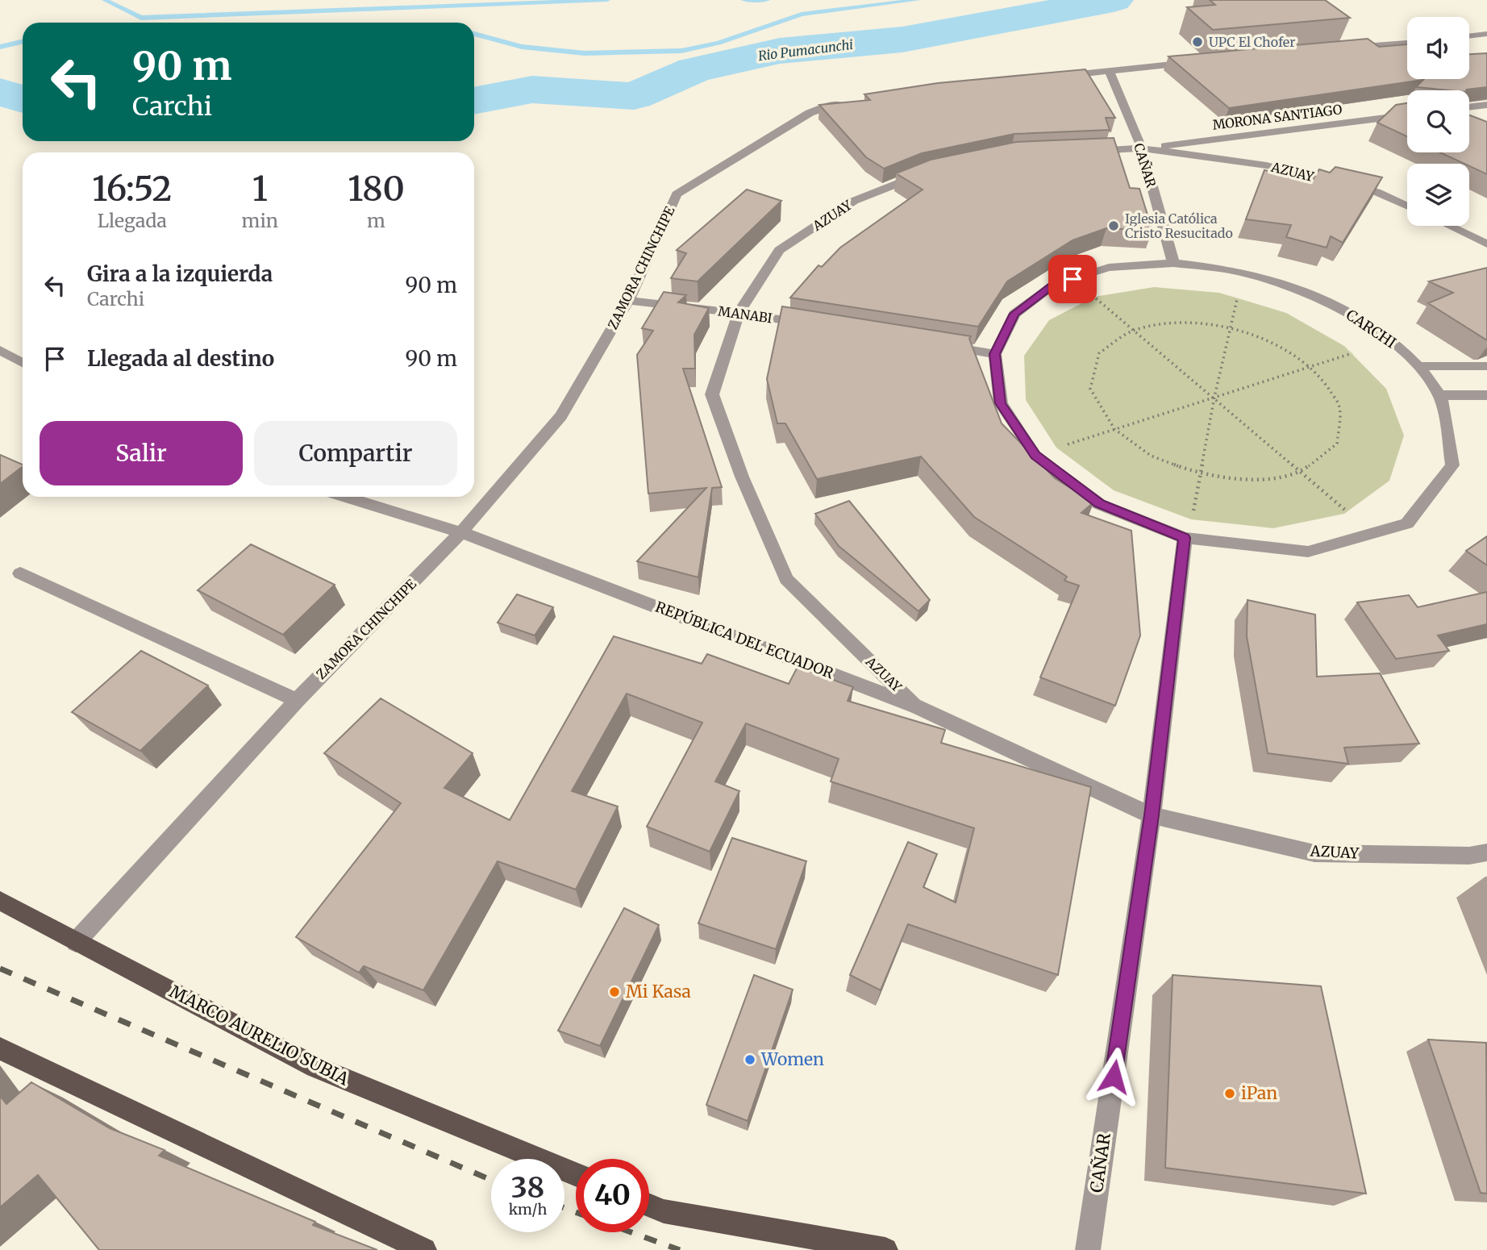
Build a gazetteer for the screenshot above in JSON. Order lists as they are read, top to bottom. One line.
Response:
{"streets":{"main road":["MARCO AURELIO SUBIA"],"street":["MORONA SANTIAGO","CAÑAR","AZUAY","ZAMORA CHINCHIPE","MANABI","CARCHI","REPÚBLICA DEL ECUADOR"]},"crossings":[["MORONA SANTIAGO","CAÑAR"],["MORONA SANTIAGO","AZUAY"],["CAÑAR","AZUAY"],["CAÑAR","CARCHI"],["CAÑAR","REPÚBLICA DEL ECUADOR"],["AZUAY","MANABI"],["AZUAY","REPÚBLICA DEL ECUADOR"],["ZAMORA CHINCHIPE","MANABI"],["ZAMORA CHINCHIPE","REPÚBLICA DEL ECUADOR"],["ZAMORA CHINCHIPE","MARCO AURELIO SUBIA"]],"water":["Rio Pumacunchi"],"places":["UPC El Chofer","Iglesia Católica Cristo Resucitado","Mi Kasa","Women","iPan"],"page":{"turn":["90 m","Carchi"],"eta":["16:52","Llegada","1","min","180","m"],"list":[{"name":"Gira a la izquierda","note":"Carchi","value":"90 m"},{"name":"Llegada al destino","value":"90 m"}],"buttons":["Salir","Compartir"],"speed":"38 km/h","limit":"40"}}
